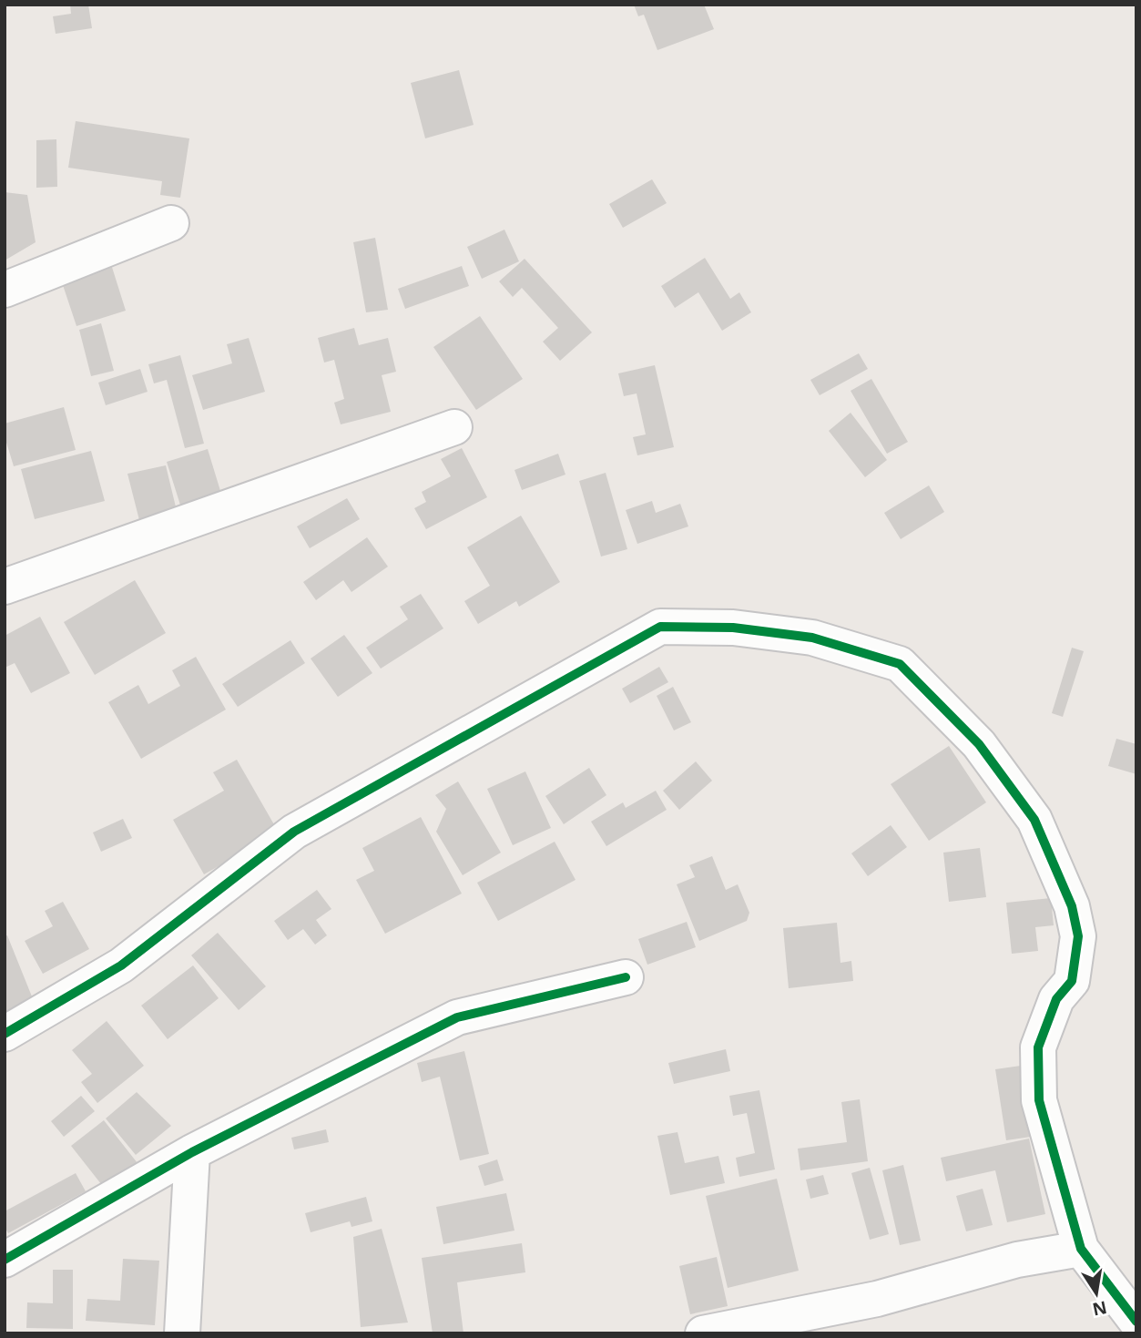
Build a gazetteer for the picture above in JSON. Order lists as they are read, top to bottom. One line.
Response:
{"north":"bottom"}
